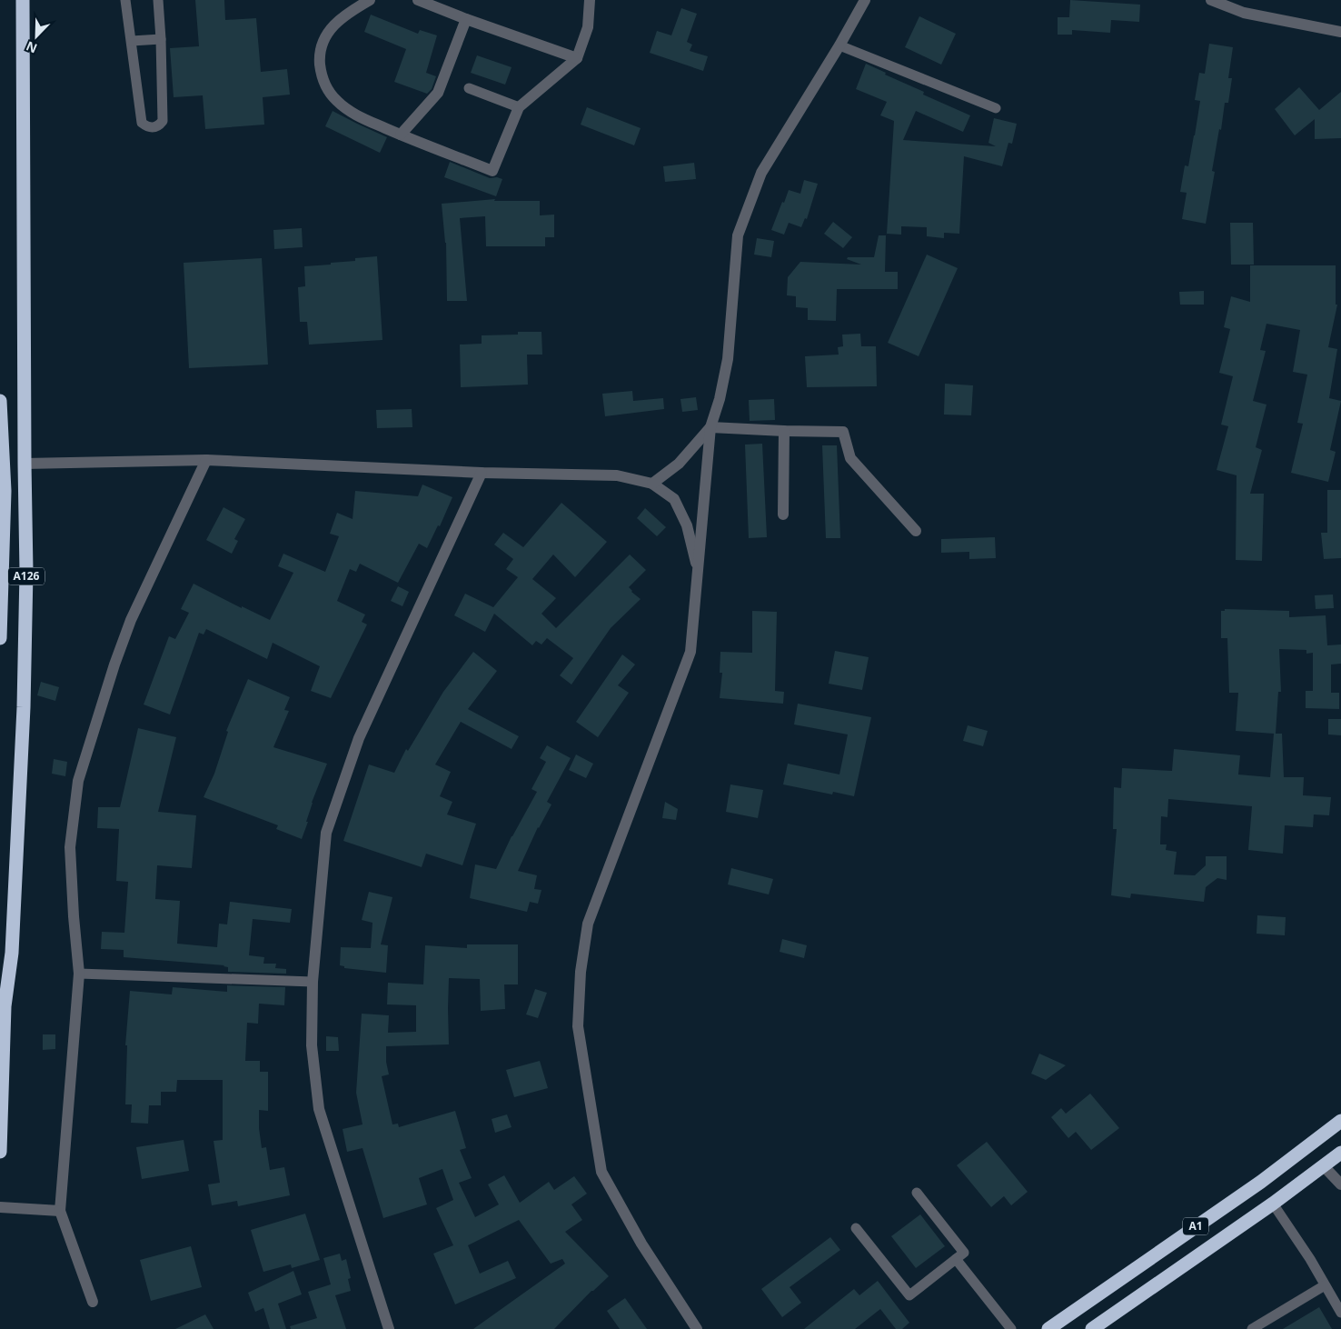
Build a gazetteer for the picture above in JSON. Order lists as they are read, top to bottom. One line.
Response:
{"streets":{"highway":["A126","A1"]},"north":"bottom left"}
